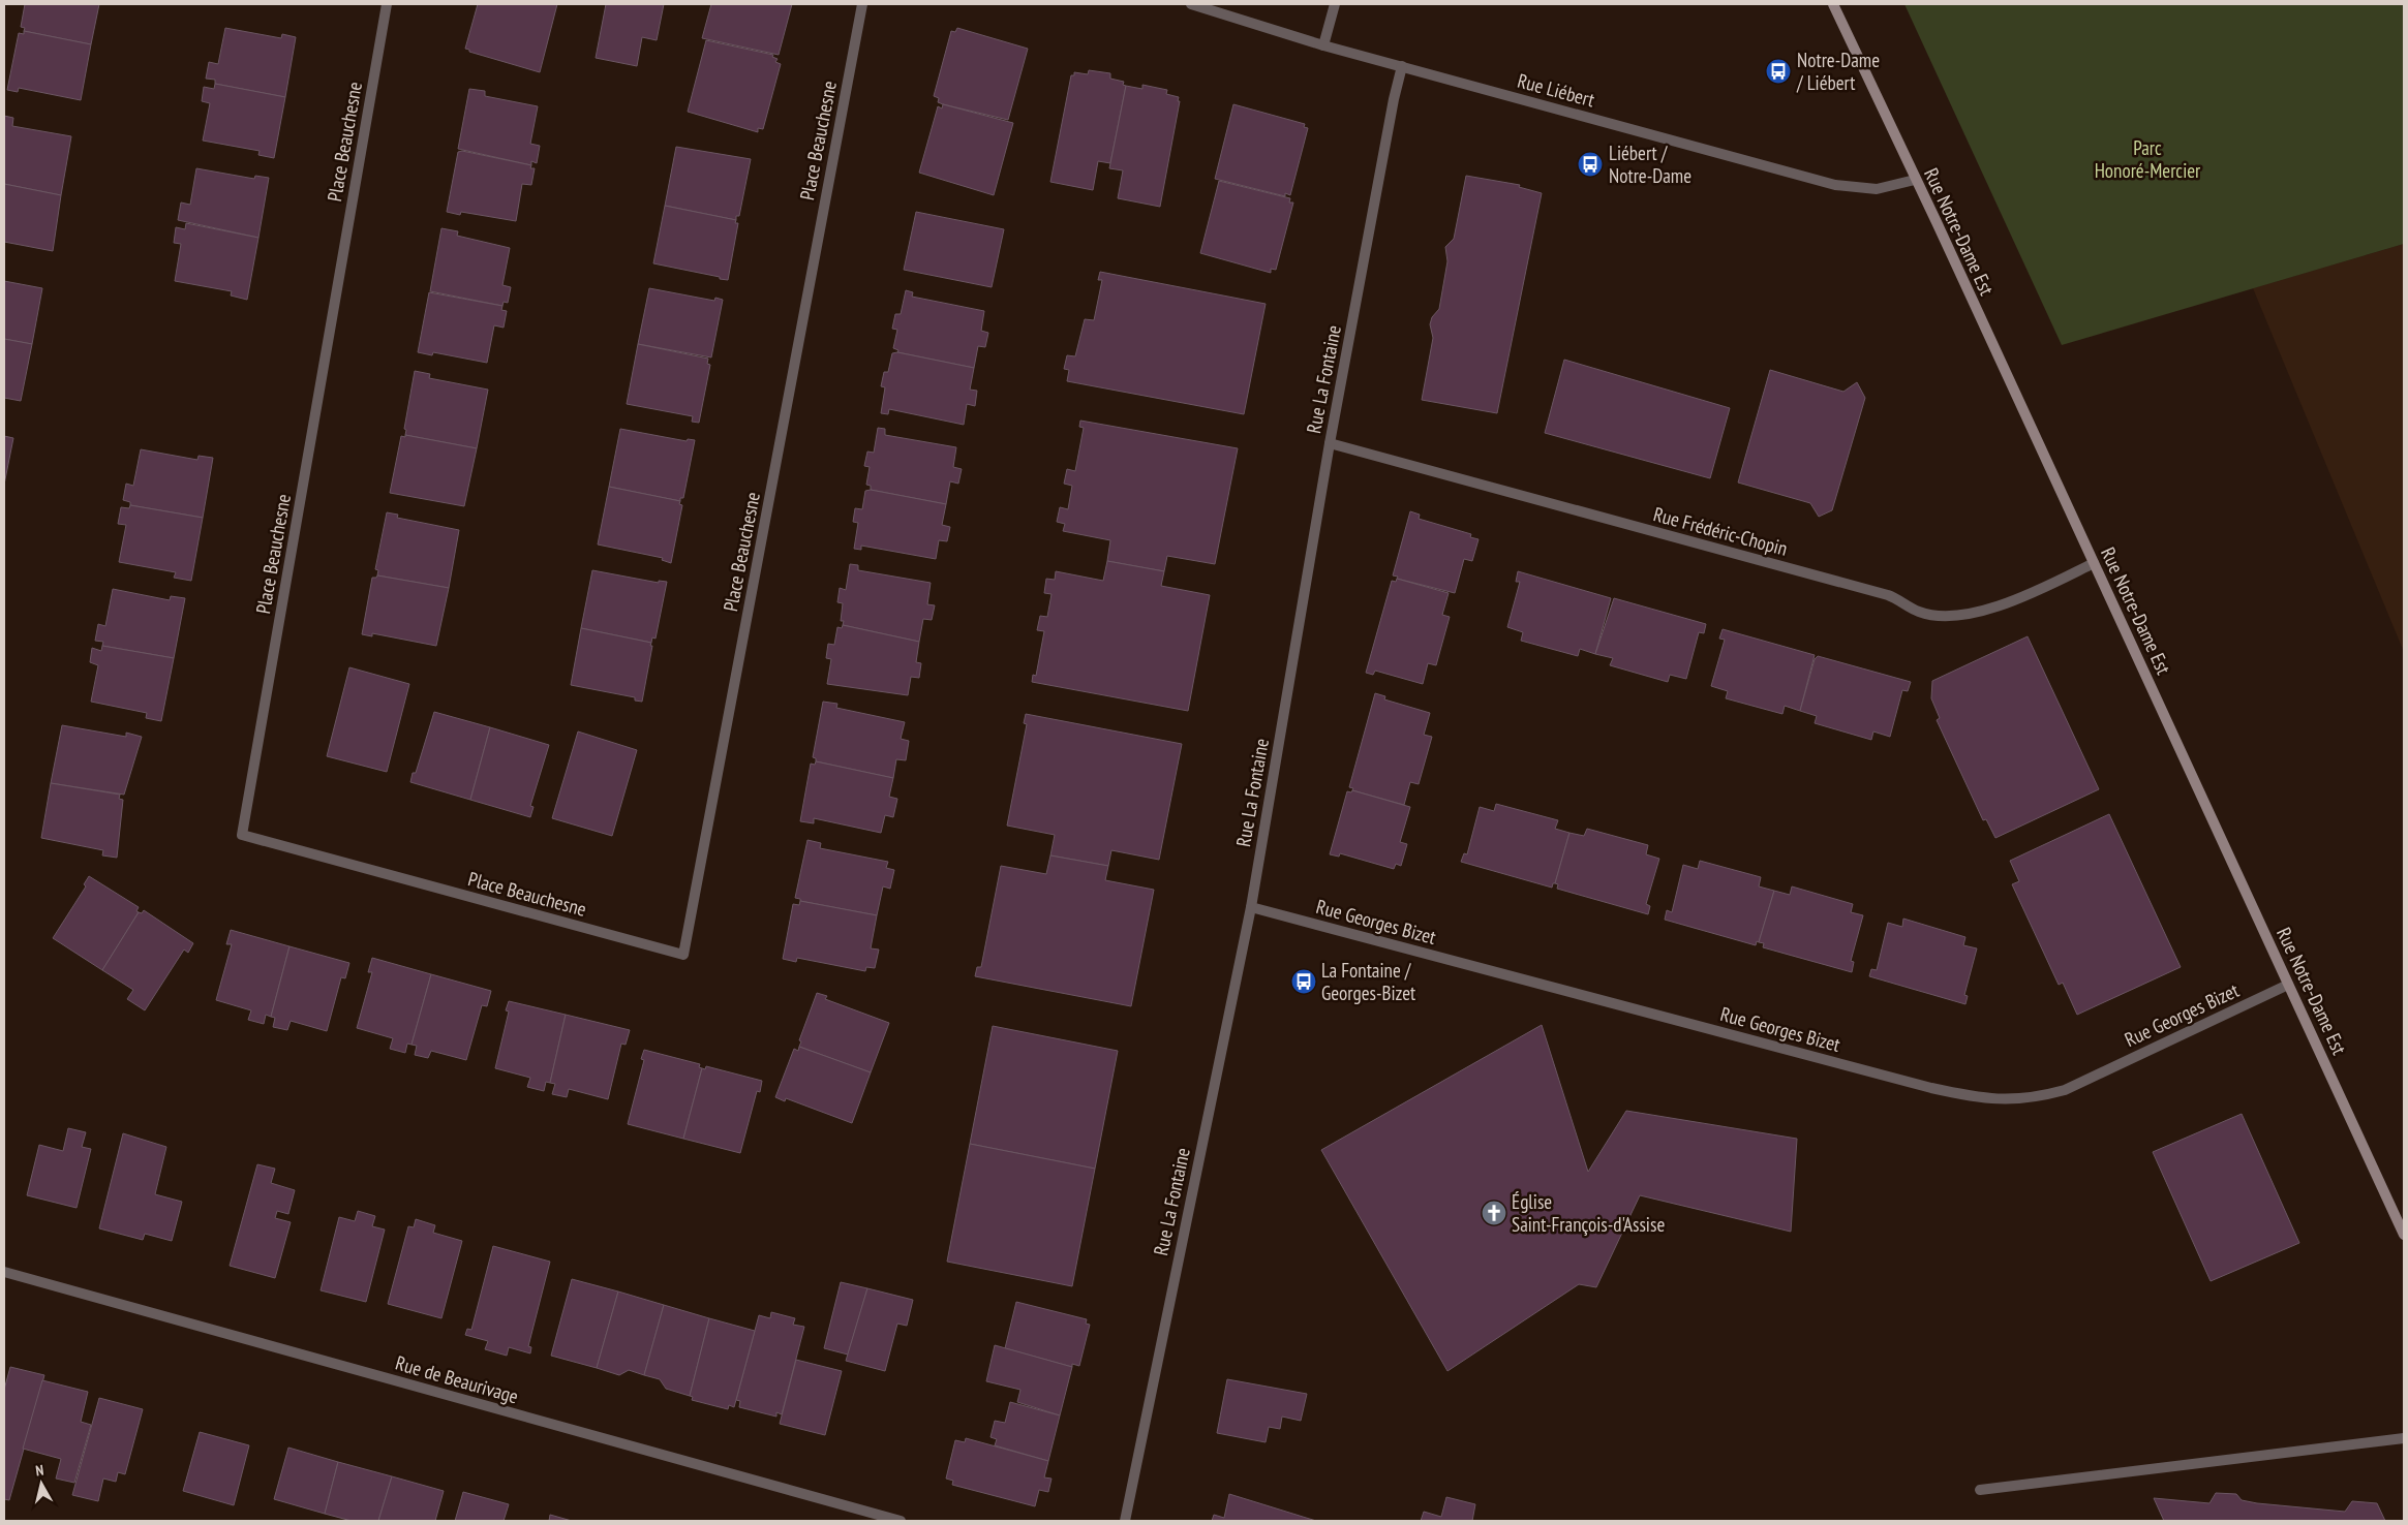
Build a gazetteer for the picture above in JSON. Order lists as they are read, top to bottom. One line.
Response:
{"streets":{"main road":["Rue Notre-Dame Est"],"street":["Rue Liébert","Place Beauchesne","Rue La Fontaine","Rue Frédéric-Chopin","Rue Georges Bizet","Rue de Beaurivage"]},"crossings":[["Rue Liébert","Rue Notre-Dame Est"],["Rue Liébert","Rue La Fontaine"],["Rue Notre-Dame Est","Rue Frédéric-Chopin"],["Rue Notre-Dame Est","Rue Georges Bizet"],["Rue La Fontaine","Rue Frédéric-Chopin"],["Rue La Fontaine","Rue Georges Bizet"]],"parks":["Parc Honoré-Mercier"],"places":{"bus stop":["Notre-Dame / Liébert","Liébert / Notre-Dame","La Fontaine / Georges-Bizet"],"church":["Église Saint-François-d'Assise"]},"north":"top"}
